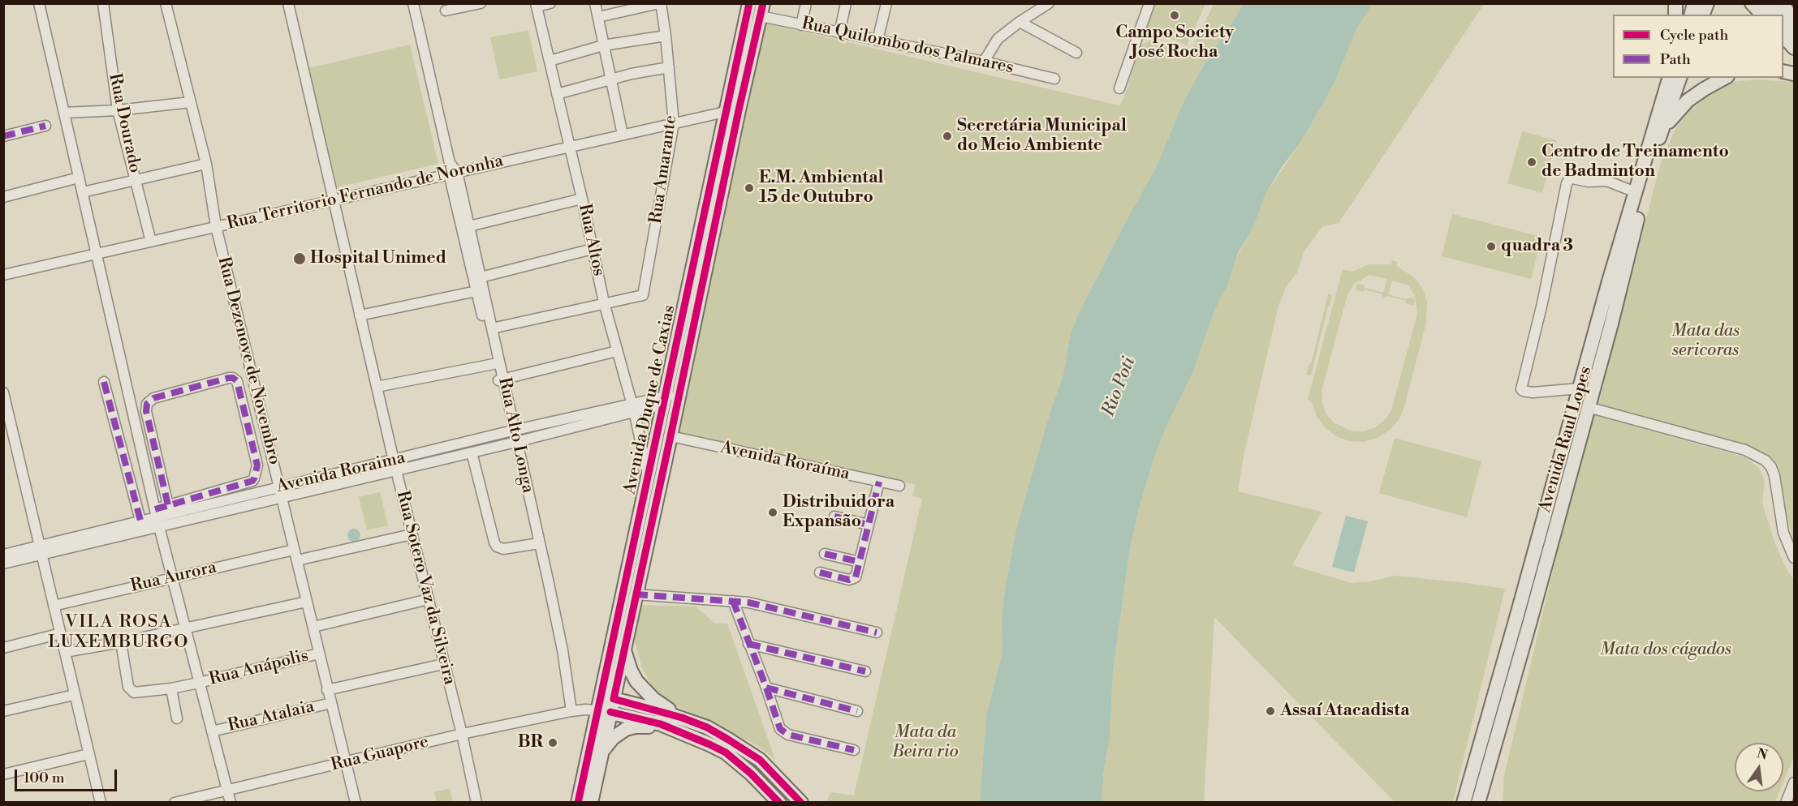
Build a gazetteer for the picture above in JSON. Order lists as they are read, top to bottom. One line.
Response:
{"streets":{"main road":["Avenida Duque de Caxias","Avenida Raul Lopes"],"street":["Rua Quilombo dos Palmares","Rua Dourado","Rua Amarante","Rua Territorio Fernando de Noronha","Rua Altos","Rua Dezenove de Novembro","Rua Alto Longa","Avenida Roraíma","Avenida Roraima","Rua Aurora","Rua Sotero Vaz da Silveira","Rua Anápolis","Rua Atalaia","Rua Guapore"]},"crossings":[["Rua Quilombo dos Palmares","Avenida Duque de Caxias"],["Rua Dourado","Rua Territorio Fernando de Noronha"],["Rua Amarante","Rua Territorio Fernando de Noronha"],["Rua Amarante","Rua Altos"],["Rua Territorio Fernando de Noronha","Rua Altos"],["Rua Territorio Fernando de Noronha","Rua Dezenove de Novembro"],["Rua Territorio Fernando de Noronha","Avenida Duque de Caxias"],["Rua Territorio Fernando de Noronha","Rua Alto Longa"],["Rua Territorio Fernando de Noronha","Rua Sotero Vaz da Silveira"],["Rua Altos","Avenida Duque de Caxias"],["Rua Altos","Avenida Roraima"],["Rua Dezenove de Novembro","Avenida Roraima"],["Rua Dezenove de Novembro","Rua Aurora"],["Rua Dezenove de Novembro","Rua Anápolis"],["Rua Dezenove de Novembro","Rua Atalaia"],["Rua Dezenove de Novembro","Rua Guapore"],["Avenida Duque de Caxias","Avenida Roraíma"],["Avenida Duque de Caxias","Avenida Roraima"],["Avenida Duque de Caxias","Rua Guapore"],["Rua Alto Longa","Avenida Roraima"],["Rua Alto Longa","Rua Guapore"],["Avenida Roraima","Rua Sotero Vaz da Silveira"],["Rua Sotero Vaz da Silveira","Rua Guapore"]],"districts":["VILA ROSA LUXEMBURGO"],"water":["Rio Poti"],"parks":["Mata das sericoras","Mata dos cágados","Mata da Beira rio"],"places":["Campo Society José Rocha","Secretária Municipal do Meio Ambiente","Centro de Treinamento de Badminton","E.M. Ambiental 15 de Outubro","quadra 3","Hospital Unimed","Distribuidora Expansão","Assaí Atacadista","BR"],"legend":["Cycle path","Path"],"scale_bar":"100 m","north":"top"}
